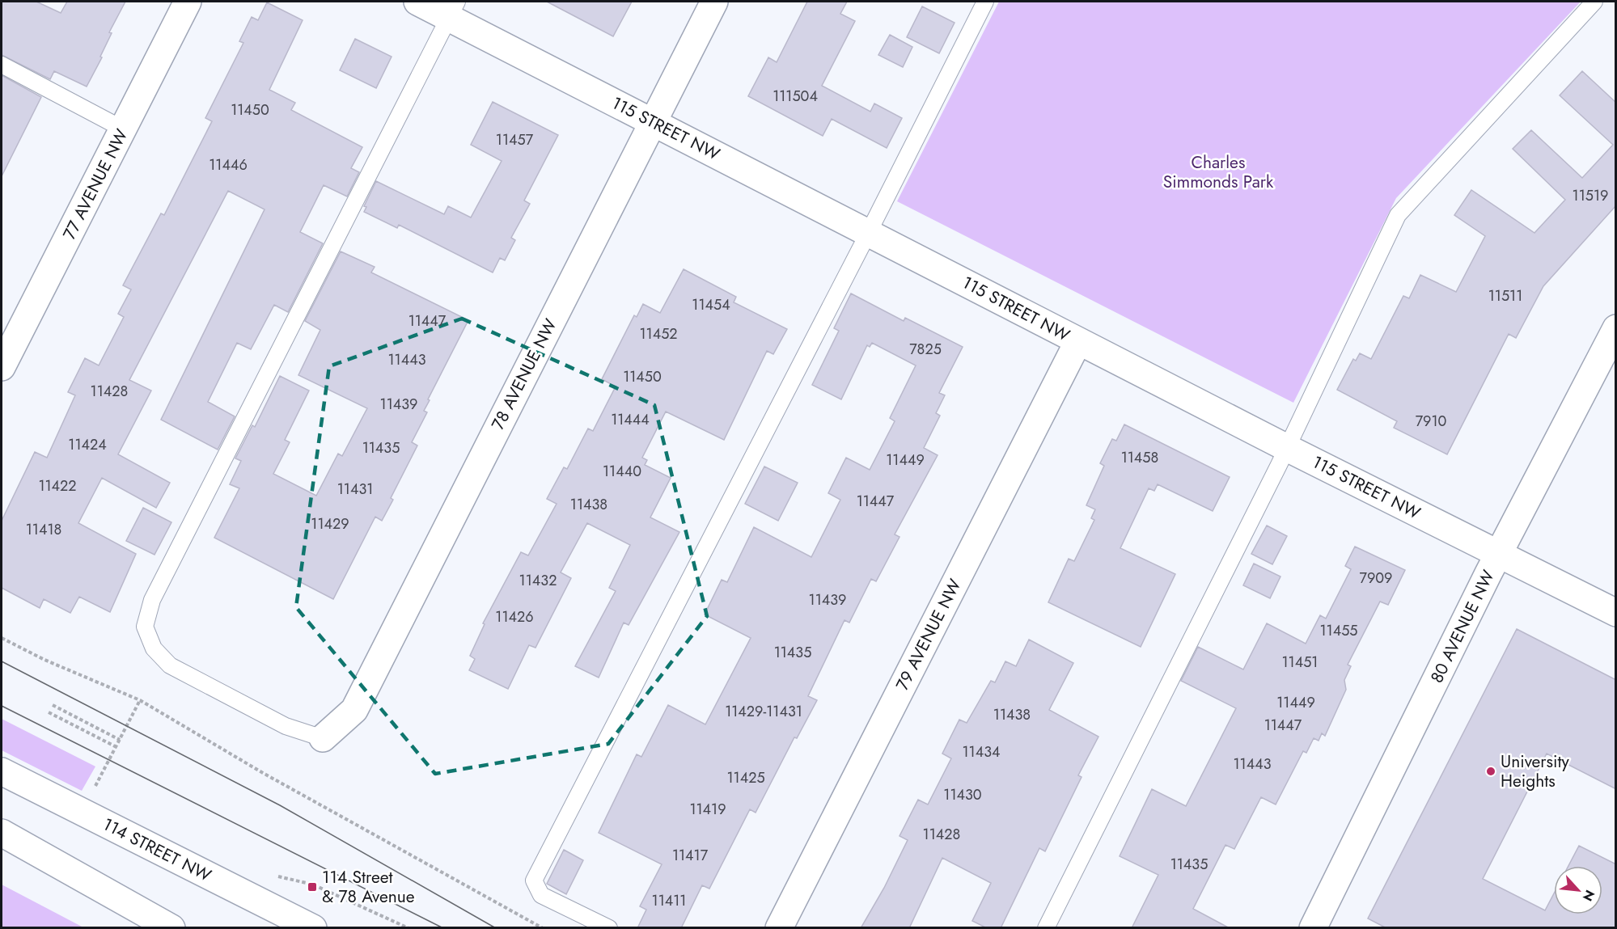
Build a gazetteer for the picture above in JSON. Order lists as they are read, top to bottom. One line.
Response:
{"streets":{"street":["115 STREET NW","77 AVENUE NW","78 AVENUE NW","80 AVENUE NW","79 AVENUE NW","114 STREET NW"]},"crossings":[["115 STREET NW","78 AVENUE NW"],["115 STREET NW","80 AVENUE NW"],["115 STREET NW","79 AVENUE NW"]],"parks":["Charles Simmonds Park"],"places":{"other":["University Heights"],"transit":["114 Street & 78 Avenue"]},"house_numbers":["111504","11450","11457","11446","11519","11511","11454","11447","11452","7825","11443","11450","11428","11439","11444","7910","11424","11435","11458","11449","11440","11422","11431","11447","11438","11429","11418","7909","11432","11439","11426","11455","11435","11451","11449","11429-11431","11438","11447","11434","11443","11425","11430","11419","11428","11417","11435","11411"],"north":"bottom right"}
